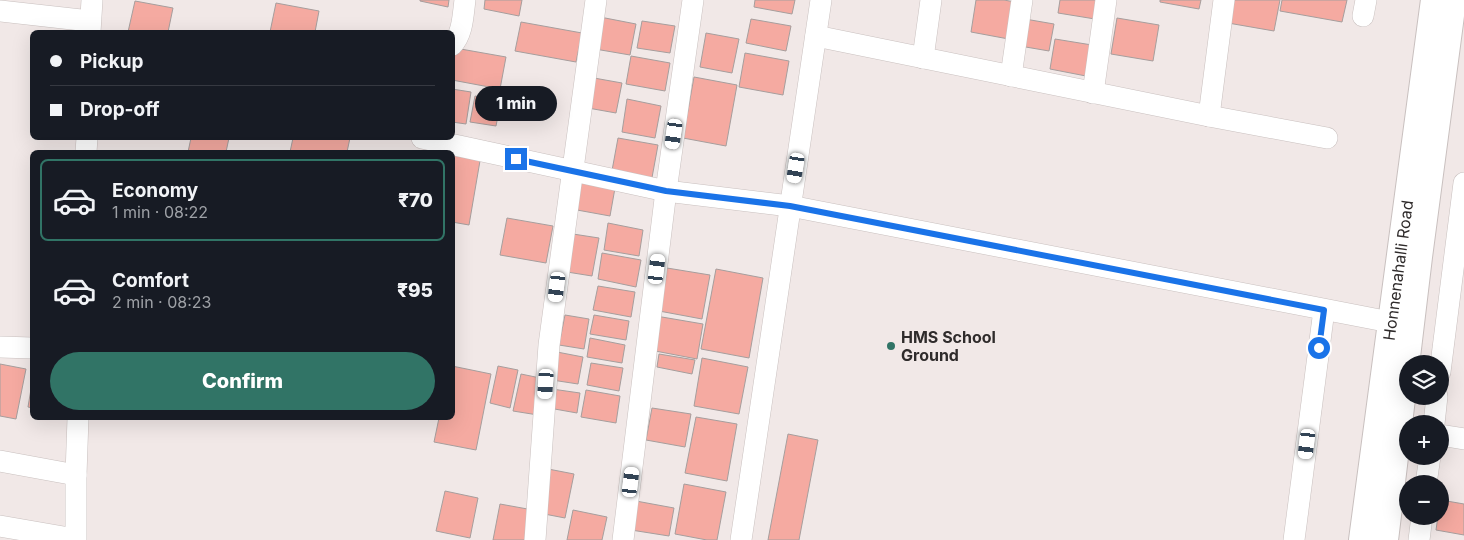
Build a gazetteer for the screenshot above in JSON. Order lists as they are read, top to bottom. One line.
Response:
{"streets":{"street":["Honnenahalli Road"]},"places":["HMS School Ground"],"page":{"banner":["Pickup","Drop-off"],"bubble":"1 min","list":[{"name":"Economy","note":"1 min · 08:22","value":"₹70"},{"name":"Comfort","note":"2 min · 08:23","value":"₹95"}],"buttons":"Confirm","map_buttons":["+","−"]}}
